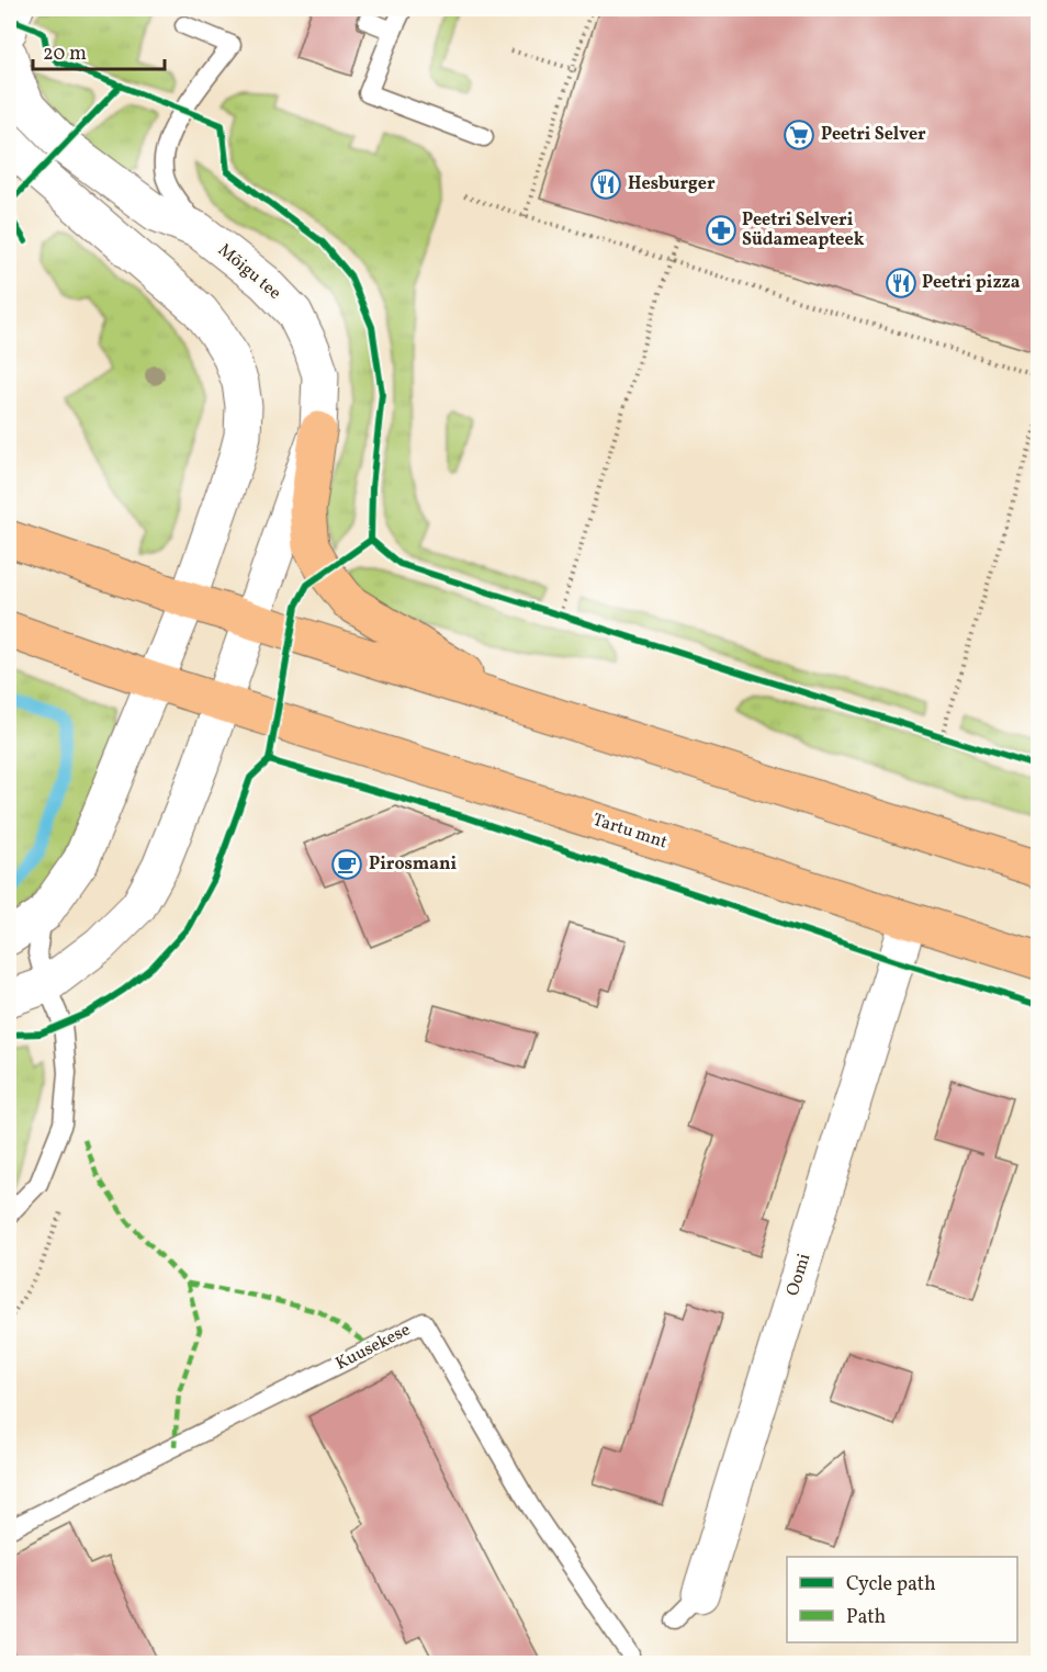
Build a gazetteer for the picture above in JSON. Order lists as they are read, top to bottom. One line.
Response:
{"streets":{"highway":["Tartu mnt"],"street":["Mõigu tee","Oomi"],"lane":["Kuusekese"]},"crossings":[["Mõigu tee","Tartu mnt"],["Tartu mnt","Oomi"]],"places":{"supermarket":["Peetri Selver"],"restaurant":["Hesburger","Peetri pizza"],"pharmacy":["Peetri Selveri Südameapteek"],"cafe":["Pirosmani"]},"legend":["Cycle path","Path"],"scale_bar":"20 m"}
